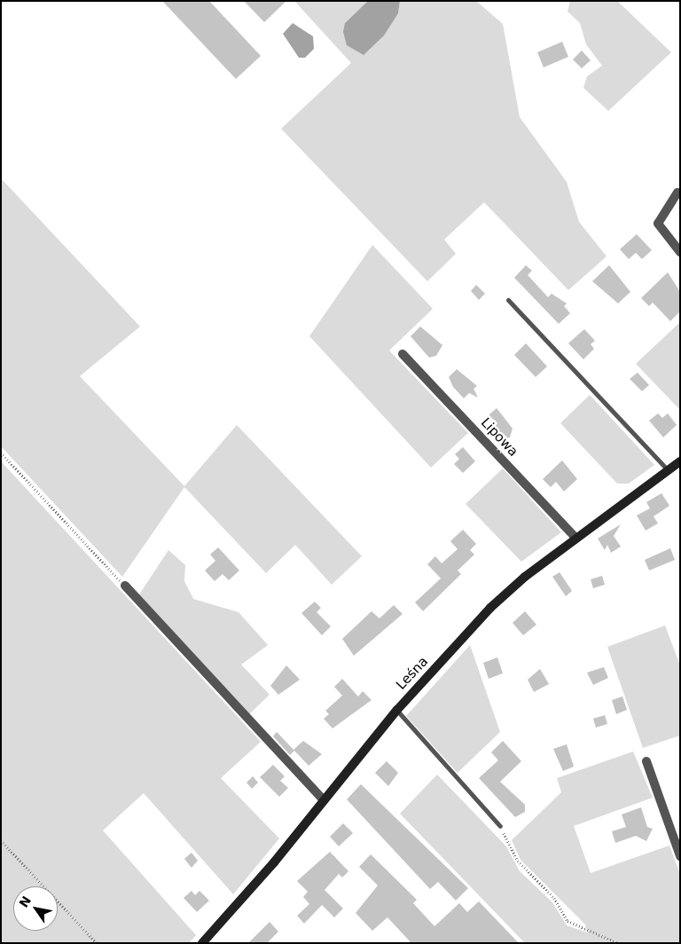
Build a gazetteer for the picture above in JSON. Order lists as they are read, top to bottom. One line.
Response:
{"streets":{"street":["Lipowa","Leśna"]},"crossings":[["Lipowa","Leśna"]],"north":"top left"}
